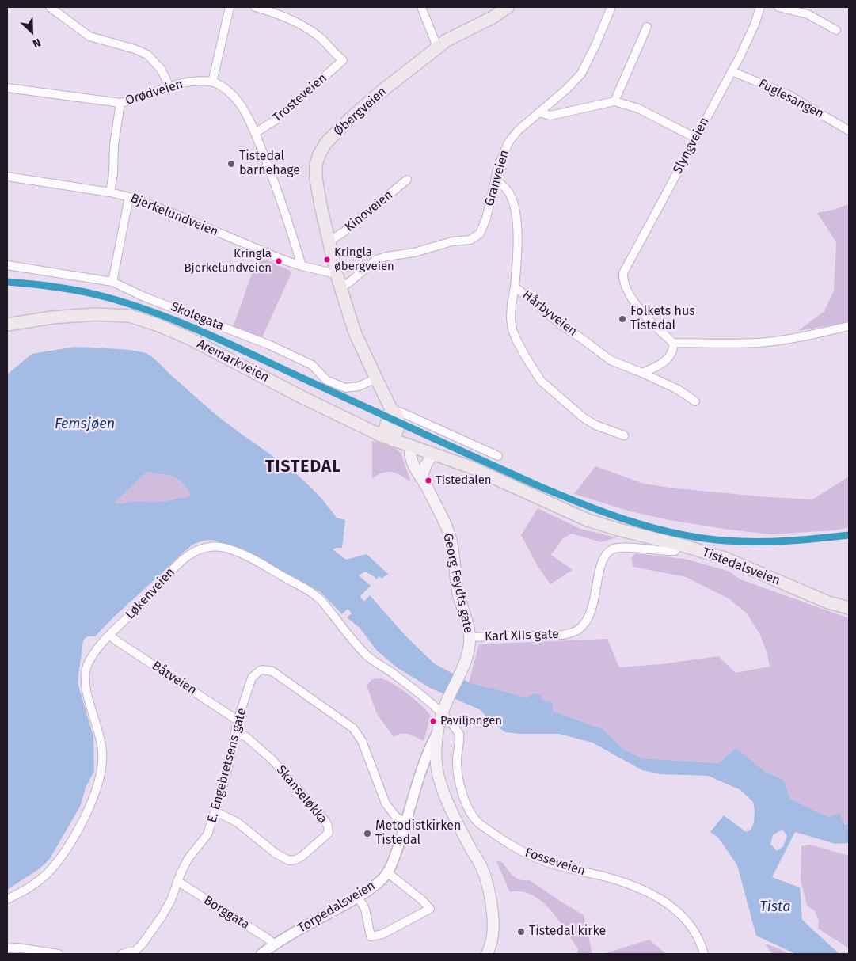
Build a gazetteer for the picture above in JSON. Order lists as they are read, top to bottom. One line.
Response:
{"streets":{"main road":["Øbergveien","Aremarkveien","Tistedalsveien","Georg Feydts gate","Torpedalsveien"],"street":["Orødveien","Trosteveien","Fuglesangen","Slyngveien","Granveien","Kinoveien","Bjerkelundveien","Hårbyveien","Skolegata","Løkenveien","Karl XIIs gate","Båtveien","E. Engebretsens gate","Skanseløkka","Fosseveien","Borggata"]},"crossings":[["Fuglesangen","Slyngveien"],["Øbergveien","Kinoveien"],["Øbergveien","Bjerkelundveien"],["Granveien","Hårbyveien"],["Tistedalsveien","Georg Feydts gate"],["Tistedalsveien","Karl XIIs gate"],["Georg Feydts gate","Karl XIIs gate"],["Georg Feydts gate","Torpedalsveien"],["Løkenveien","Båtveien"],["Løkenveien","Fosseveien"],["Løkenveien","Torpedalsveien"],["Båtveien","E. Engebretsens gate"],["E. Engebretsens gate","Skanseløkka"],["E. Engebretsens gate","Torpedalsveien"],["E. Engebretsens gate","Borggata"],["Fosseveien","Torpedalsveien"],["Torpedalsveien","Borggata"]],"districts":["TISTEDAL"],"water":["Femsjøen","Tista"],"places":["Tistedal barnehage","Kringla øbergveien","Kringla Bjerkelundveien","Folkets hus Tistedal","Tistedalen","Paviljongen","Metodistkirken Tistedal","Tistedal kirke"],"north":"bottom right"}
